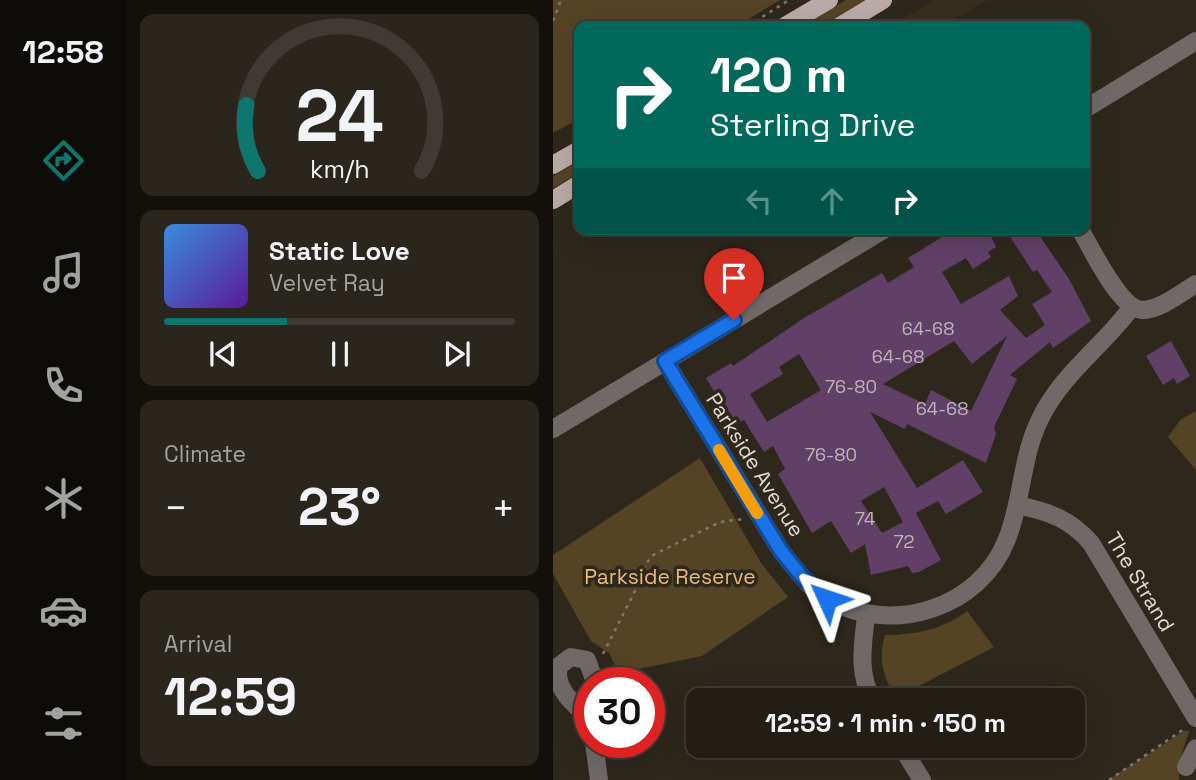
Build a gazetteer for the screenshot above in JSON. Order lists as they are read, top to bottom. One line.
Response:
{"streets":{"street":["Parkside Avenue","The Strand"]},"crossings":[["Parkside Avenue","The Strand"]],"parks":["Parkside Reserve"],"house_numbers":["64-68","64-68","76-80","64-68","76-80","74","72"],"page":{"tabs":"12:58","turn":["120 m","Sterling Drive"],"song":["Static Love","Velvet Ray"],"tile":["Climate",["Arrival","12:59"]],"heat":["−","23°","+"],"limit":"30","trip":"12:59 · 1 min · 150 m","gauge":["24","km/h"]}}
